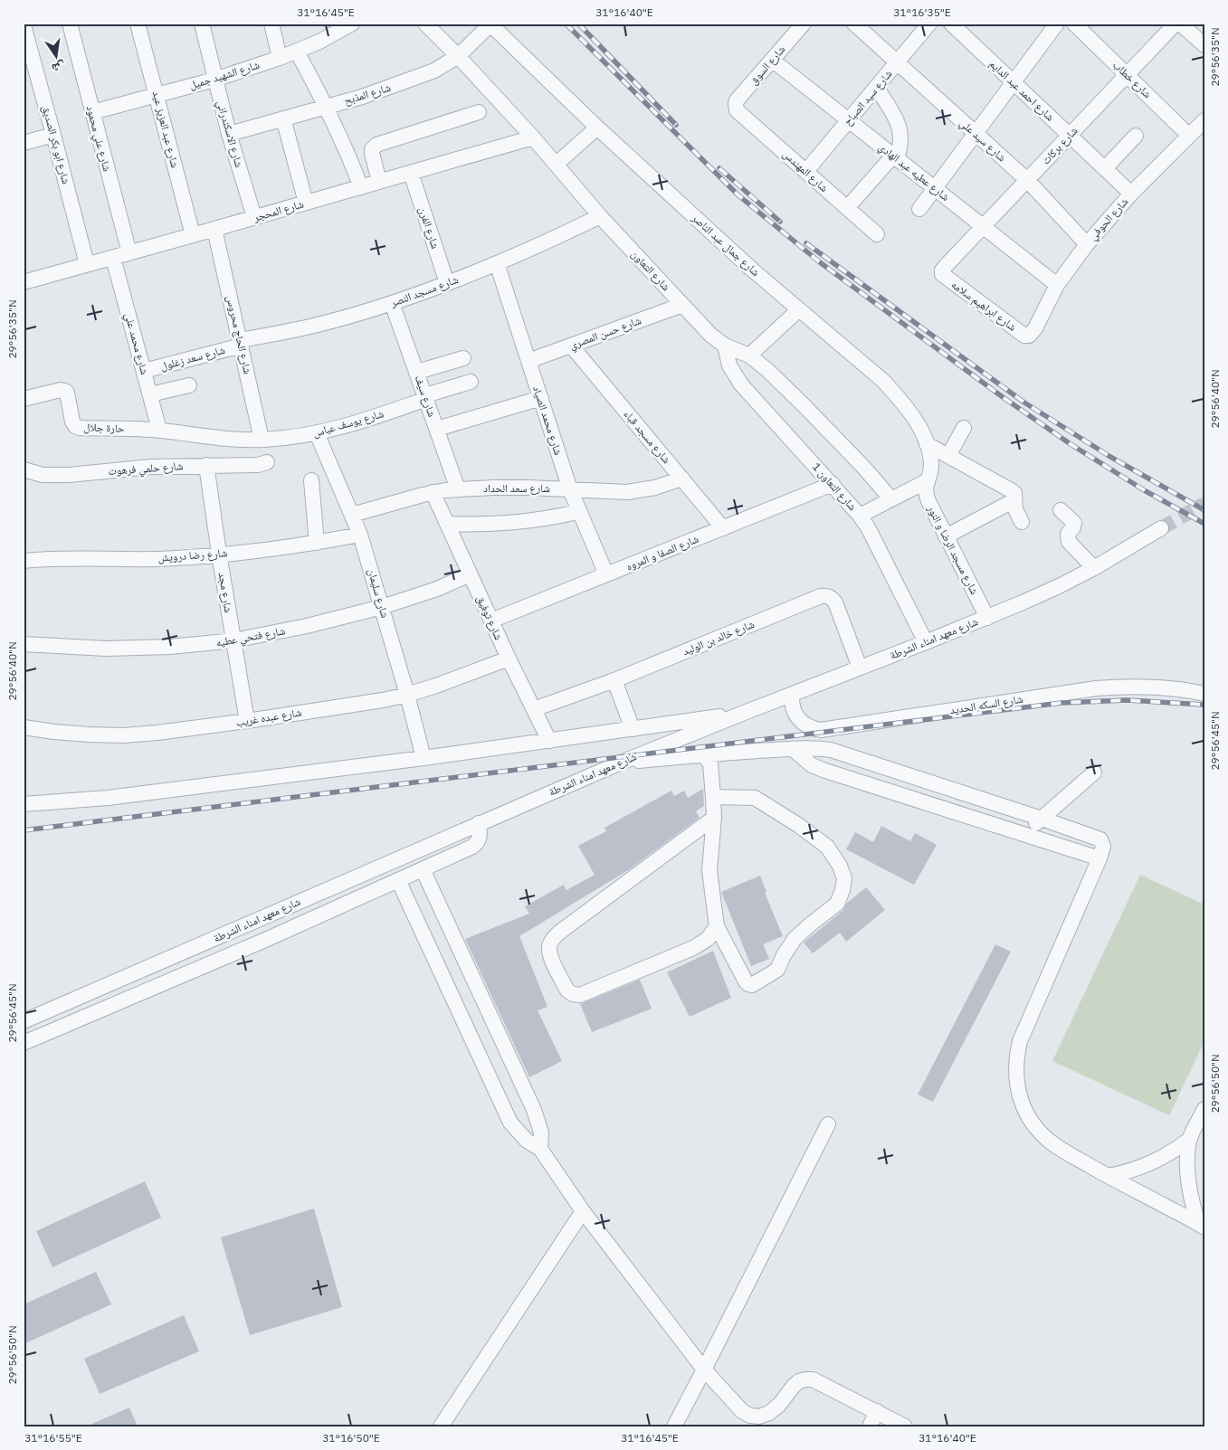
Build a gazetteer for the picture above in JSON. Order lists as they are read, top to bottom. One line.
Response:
{"streets":{"street":["شارع السوق","شارع الشهيد جميل","شارع خطاب","شارع احمد عبد الدايم","شارع المذبح","شارع سيد الصباح","شارع عبد العزيز عيد","شارع الاسكندراني","شارع علي محمود","شارع سيد علي","شارع ابو بكر الصديق","شارع بركات","شارع المهندس","شارع عطيه عبد الهادي","شارع المحجر","شارع الحوفي","شارع الفرن","شارع جمال عبد الناصر","شارع التعاون","شارع مسجد النصر","شارع ابراهيم سلامه","شارع حسن المصري","شارع الحاج محروس","شارع محمد علي","شارع سعد زغلول","شارع سيف","شارع محمد الصياد","شارع يوسف عباس","حارة جلال","شارع مسجد قباء","شارع حلمي فرهوت","شارع التعاون 1","شارع سعد الحداد","شارع مسجد الرضا و النور","شارع الصفا و المروه","شارع رضا درويش","شارع مجد","شارع سليمان","شارع توفيق","شارع فتحي عطيه","شارع خالد بن الوليد","شارع معهد امناء الشرطة","شارع السكه الحديد","شارع عبده غريب"]},"crossings":[["شارع السوق","شارع المهندس"],["شارع السوق","شارع عطيه عبد الهادي"],["شارع الشهيد جميل","شارع عبد العزيز عيد"],["شارع الشهيد جميل","شارع الاسكندراني"],["شارع الشهيد جميل","شارع علي محمود"],["شارع خطاب","شارع بركات"],["شارع خطاب","شارع الحوفي"],["شارع احمد عبد الدايم","شارع بركات"],["شارع احمد عبد الدايم","شارع الحوفي"],["شارع المذبح","شارع الاسكندراني"],["شارع المذبح","شارع جمال عبد الناصر"],["شارع المذبح","شارع التعاون"],["شارع سيد الصباح","شارع سيد علي"],["شارع سيد الصباح","شارع المهندس"],["شارع سيد الصباح","شارع عطيه عبد الهادي"],["شارع عبد العزيز عيد","شارع المحجر"],["شارع الاسكندراني","شارع المحجر"],["شارع علي محمود","شارع المحجر"],["شارع سيد علي","شارع بركات"],["شارع سيد علي","شارع الحوفي"],["شارع ابو بكر الصديق","شارع المحجر"],["شارع بركات","شارع عطيه عبد الهادي"],["شارع بركات","شارع ابراهيم سلامه"],["شارع عطيه عبد الهادي","شارع الحوفي"],["شارع المحجر","شارع الفرن"],["شارع المحجر","شارع التعاون"],["شارع المحجر","شارع الحاج محروس"],["شارع المحجر","شارع محمد علي"],["شارع الحوفي","شارع ابراهيم سلامه"],["شارع الفرن","شارع مسجد النصر"],["شارع جمال عبد الناصر","شارع مسجد الرضا و النور"],["شارع التعاون","شارع مسجد النصر"],["شارع التعاون","شارع حسن المصري"],["شارع التعاون","شارع التعاون 1"],["شارع مسجد النصر","شارع الحاج محروس"],["شارع مسجد النصر","شارع سعد زغلول"],["شارع مسجد النصر","شارع سيف"],["شارع مسجد النصر","شارع محمد الصياد"],["شارع حسن المصري","شارع محمد الصياد"],["شارع حسن المصري","شارع مسجد قباء"],["شارع الحاج محروس","شارع سعد زغلول"],["شارع الحاج محروس","شارع يوسف عباس"],["شارع محمد علي","شارع سعد زغلول"],["شارع محمد علي","شارع يوسف عباس"],["شارع محمد علي","حارة جلال"],["شارع سيف","شارع يوسف عباس"],["شارع سيف","شارع سعد الحداد"],["شارع محمد الصياد","شارع سعد الحداد"],["شارع محمد الصياد","شارع الصفا و المروه"],["شارع يوسف عباس","حارة جلال"],["شارع يوسف عباس","شارع سليمان"],["شارع مسجد قباء","شارع سعد الحداد"],["شارع مسجد قباء","شارع الصفا و المروه"],["شارع حلمي فرهوت","شارع مجد"],["شارع التعاون 1","شارع الصفا و المروه"],["شارع التعاون 1","شارع معهد امناء الشرطة"],["شارع سعد الحداد","شارع سليمان"],["شارع سعد الحداد","شارع توفيق"],["شارع مسجد الرضا و النور","شارع معهد امناء الشرطة"],["شارع الصفا و المروه","شارع توفيق"],["شارع رضا درويش","شارع مجد"],["شارع رضا درويش","شارع سليمان"],["شارع مجد","شارع فتحي عطيه"],["شارع مجد","شارع عبده غريب"],["شارع سليمان","شارع فتحي عطيه"],["شارع سليمان","شارع عبده غريب"],["شارع توفيق","شارع فتحي عطيه"],["شارع توفيق","شارع خالد بن الوليد"],["شارع توفيق","شارع عبده غريب"],["شارع خالد بن الوليد","شارع معهد امناء الشرطة"],["شارع معهد امناء الشرطة","شارع السكه الحديد"]],"north":"bottom","coordinates":["31°16'45\"E","31°16'40\"E","31°16'35\"E","29°56'35\"N","29°56'40\"N","29°56'45\"N","29°56'50\"N","31°16'55\"E","31°16'50\"E"]}
